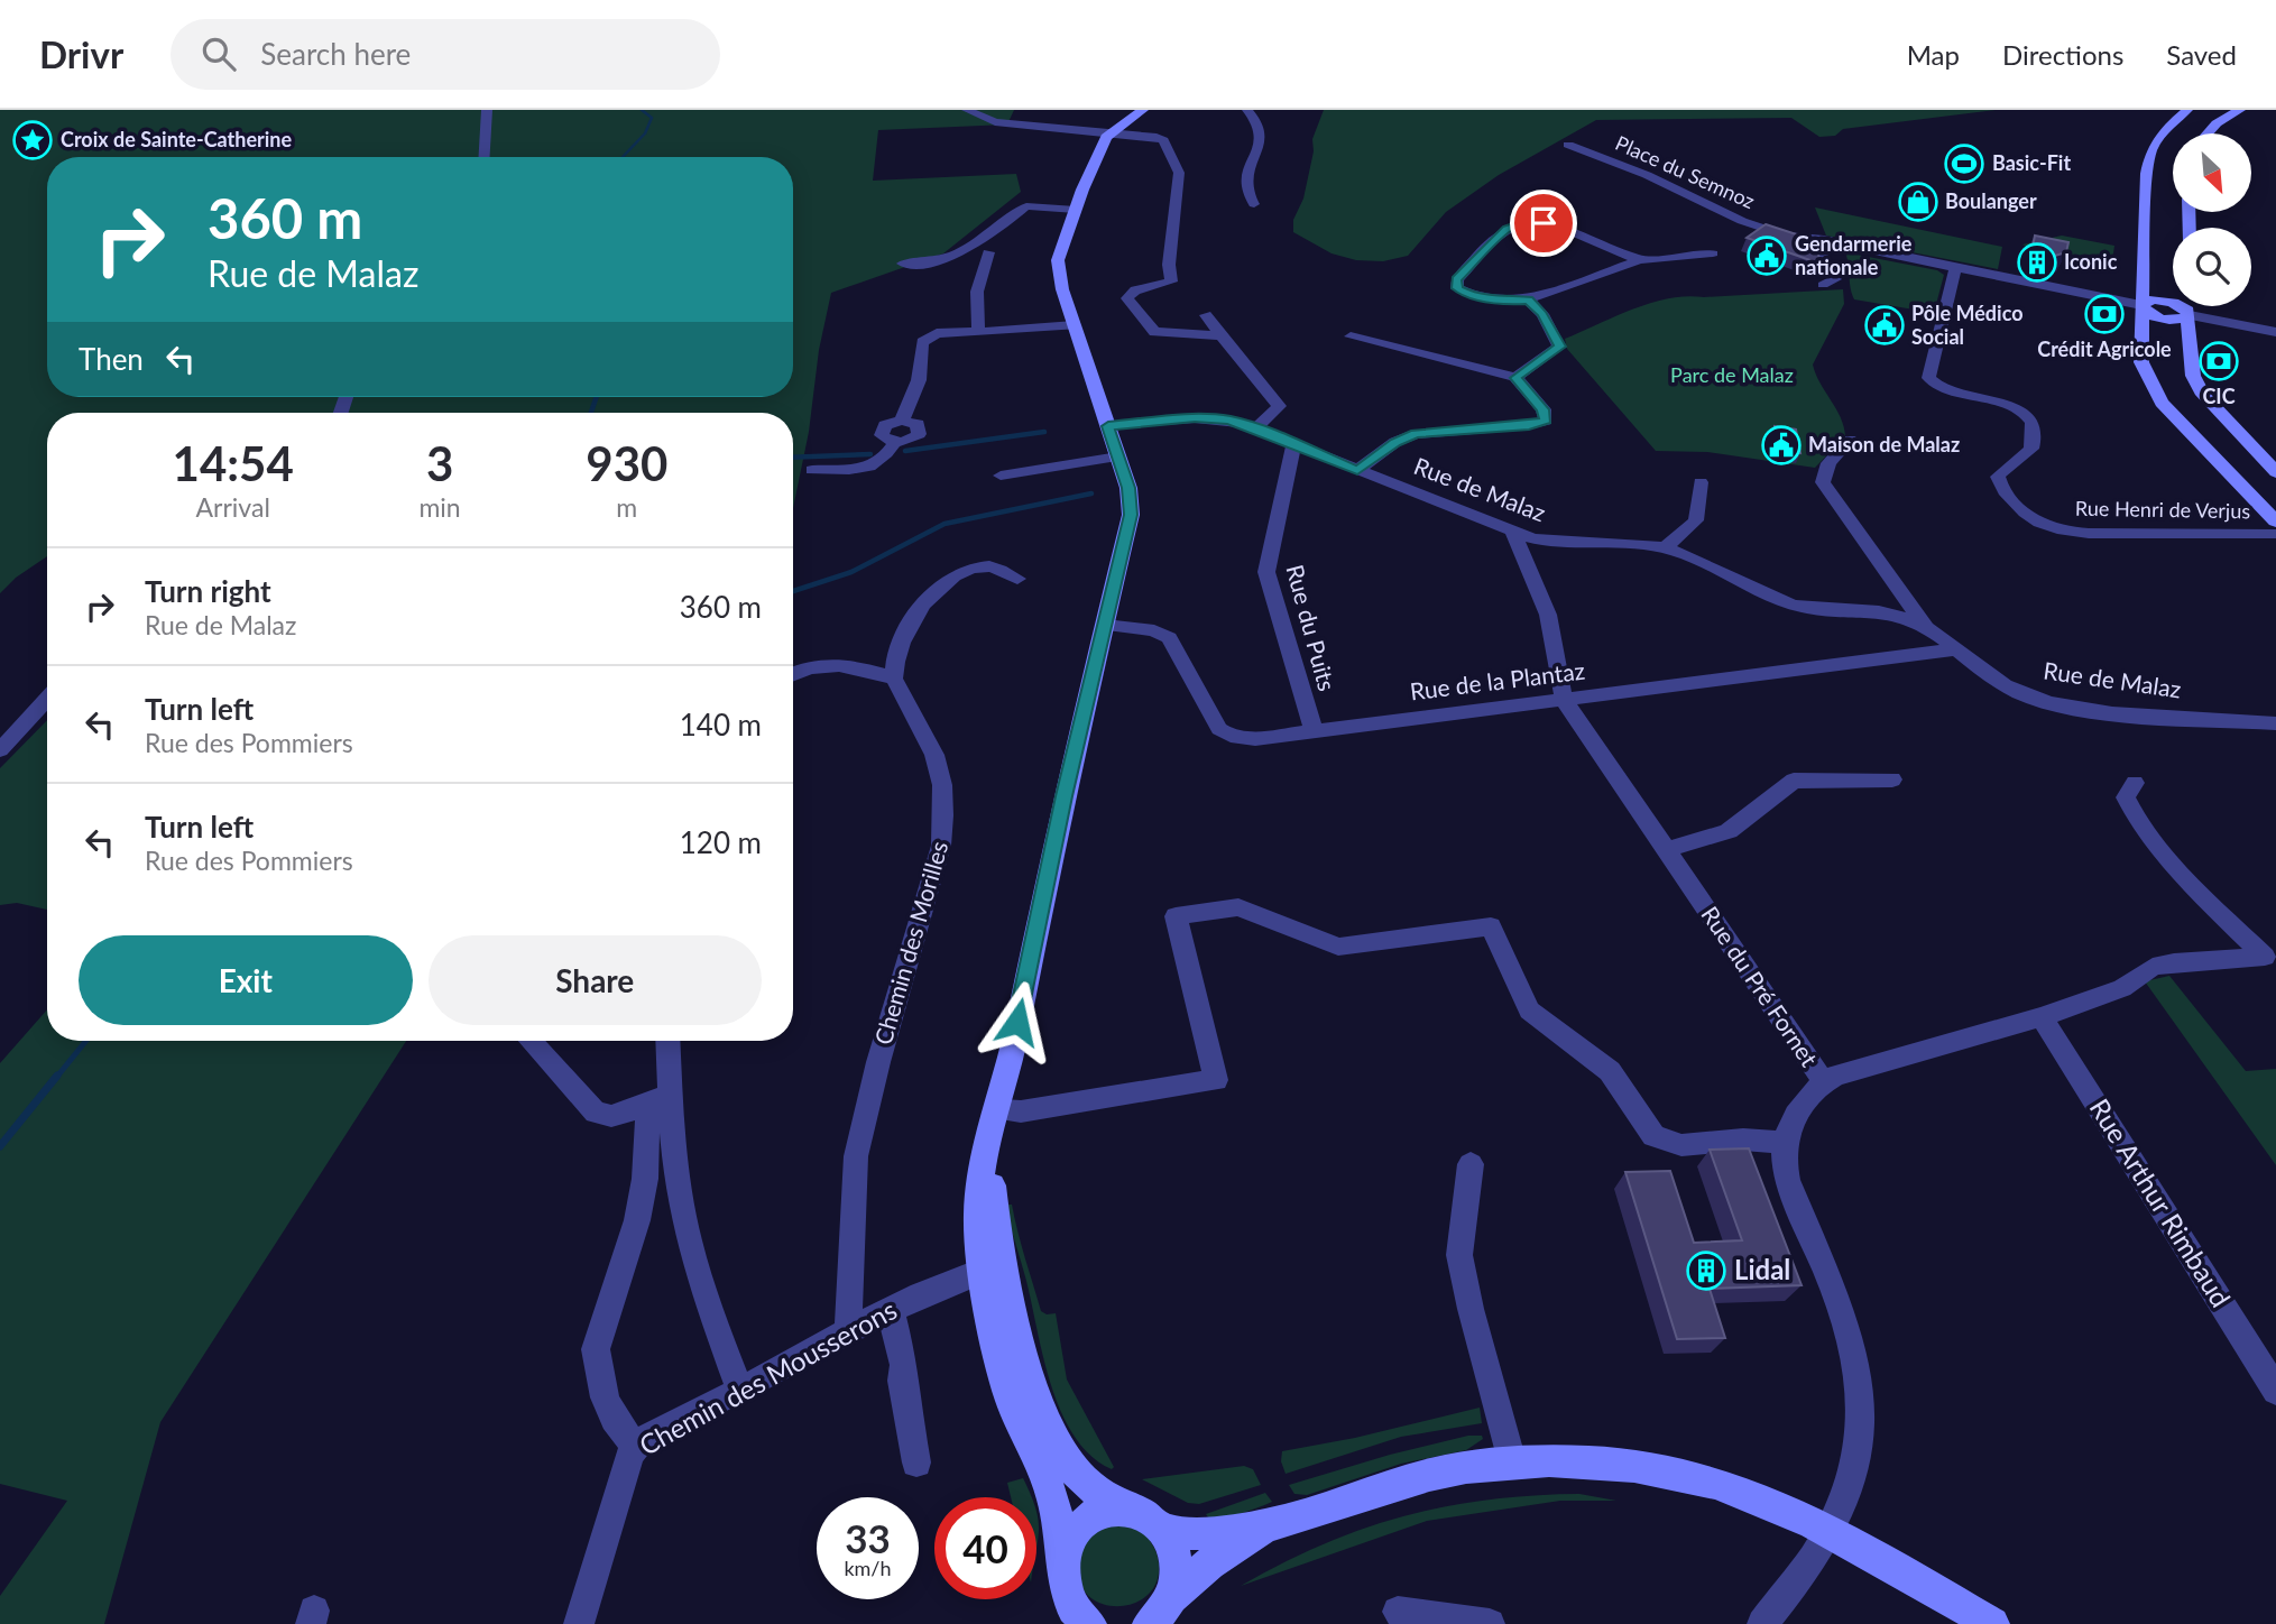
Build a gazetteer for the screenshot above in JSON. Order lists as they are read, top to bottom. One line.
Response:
{"streets":{"street":["Place du Semnoz","Rue de Malaz","Rue Henri de Verjus","Rue du Puits","Rue de la Plantaz","Chemin des Morilles","Rue du Pré Fornet","Rue Arthur Rimbaud","Chemin des Mousserons"]},"crossings":[["Rue de Malaz","Rue du Puits"],["Rue de Malaz","Rue de la Plantaz"],["Rue de Malaz","Rue du Pré Fornet"],["Rue du Puits","Rue de la Plantaz"],["Rue de la Plantaz","Rue du Pré Fornet"],["Chemin des Morilles","Chemin des Mousserons"]],"parks":["Parc de Malaz"],"places":{"place":["Croix de Sainte-Catherine"],"sports":["Basic-Fit"],"shop":["Boulanger"],"public building":["Gendarmerie nationale","Pôle Médico Social","Maison de Malaz"],"building":["Iconic","Lidal"],"bank":["Crédit Agricole","CIC"]},"north":"bottom right","page":{"header":"Drivr","search":"Search here","nav":["Map","Directions","Saved"],"turn":["360 m","Rue de Malaz"],"then":"Then","eta":["14:54","Arrival","3","min","930","m"],"list":[{"name":"Turn right","note":"Rue de Malaz","value":"360 m"},{"name":"Turn left","note":"Rue des Pommiers","value":"140 m"},{"name":"Turn left","note":"Rue des Pommiers","value":"120 m"}],"buttons":["Exit","Share"],"speed":"33 km/h","limit":"40"}}
